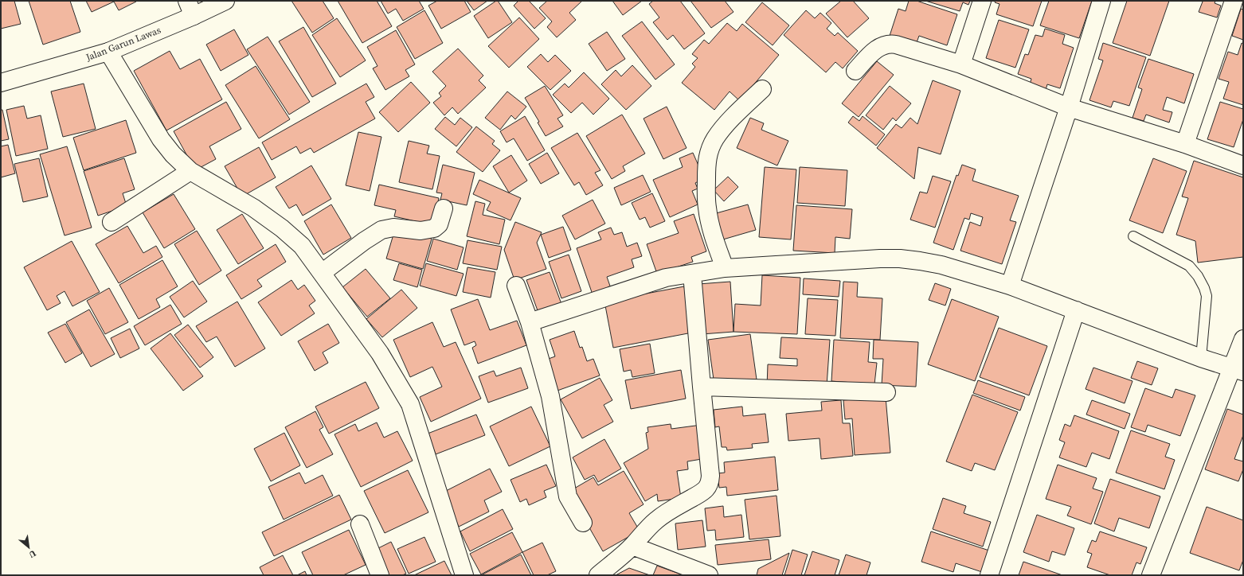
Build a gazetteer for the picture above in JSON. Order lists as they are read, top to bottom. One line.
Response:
{"streets":{"street":["Jalan Garun Lawas"]},"north":"bottom right"}
